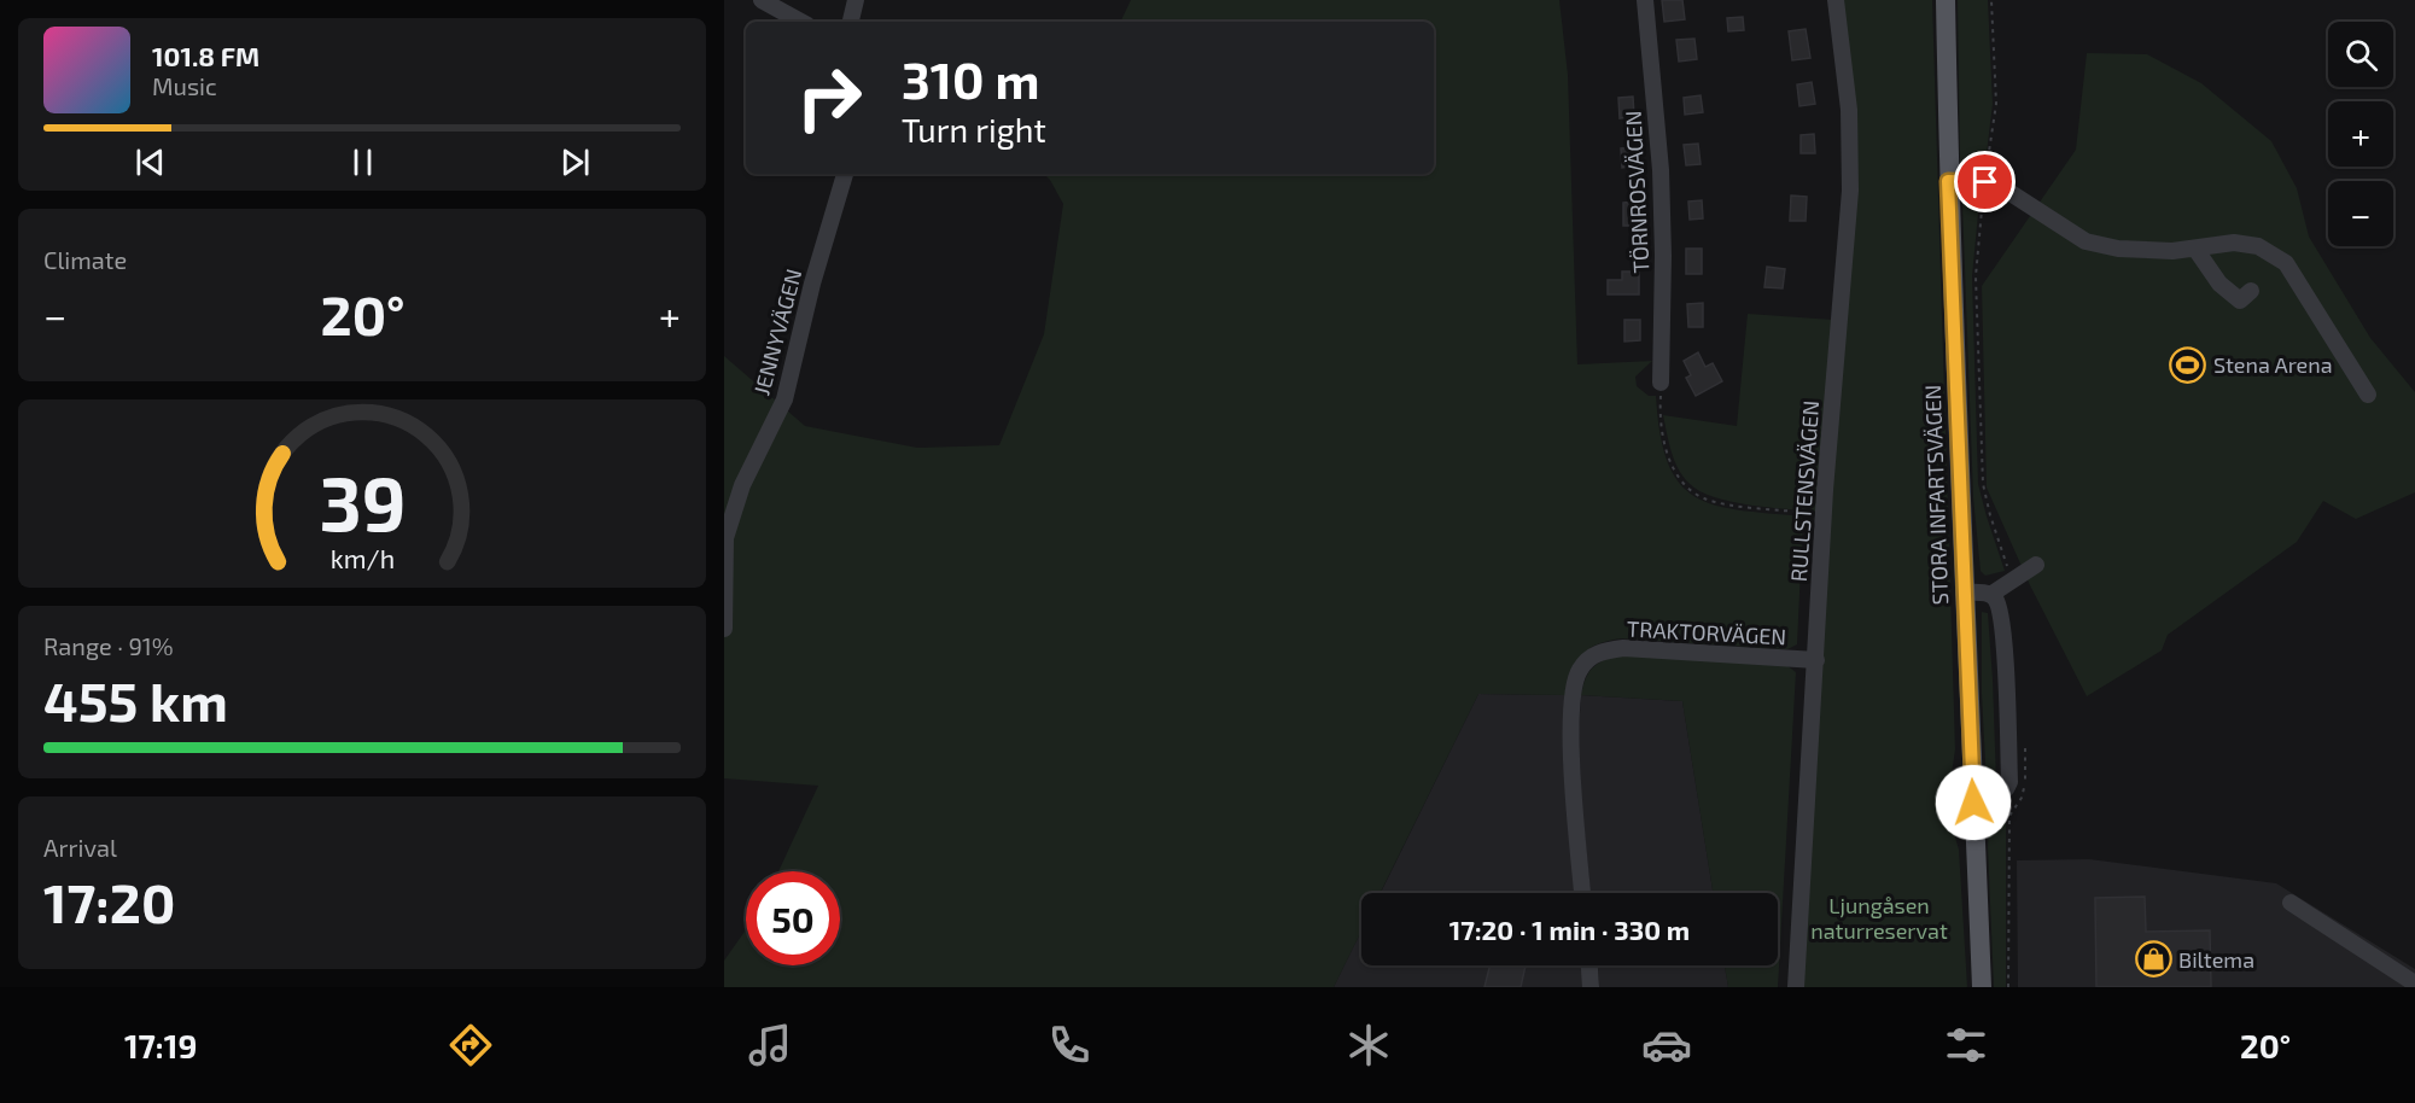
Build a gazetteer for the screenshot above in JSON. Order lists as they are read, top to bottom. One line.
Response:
{"streets":{"main road":["STORA INFARTSVÄGEN"],"street":["TÖRNROSVÄGEN","JENNYVÄGEN","RULLSTENSVÄGEN","TRAKTORVÄGEN"]},"crossings":[["RULLSTENSVÄGEN","TRAKTORVÄGEN"]],"parks":["Ljungåsen naturreservat"],"places":{"sports":["Stena Arena"],"shop":["Biltema"]},"page":{"map_buttons":["+","−"],"turn":["310 m","Turn right"],"song":["101.8 FM","Music"],"tile":["Climate",["Range · 91%","455 km"],["Arrival","17:20"]],"heat":["−","20°","+"],"limit":"50","trip":"17:20 · 1 min · 330 m","tabs":["17:19","20°"],"gauge":["39","km/h"]}}
